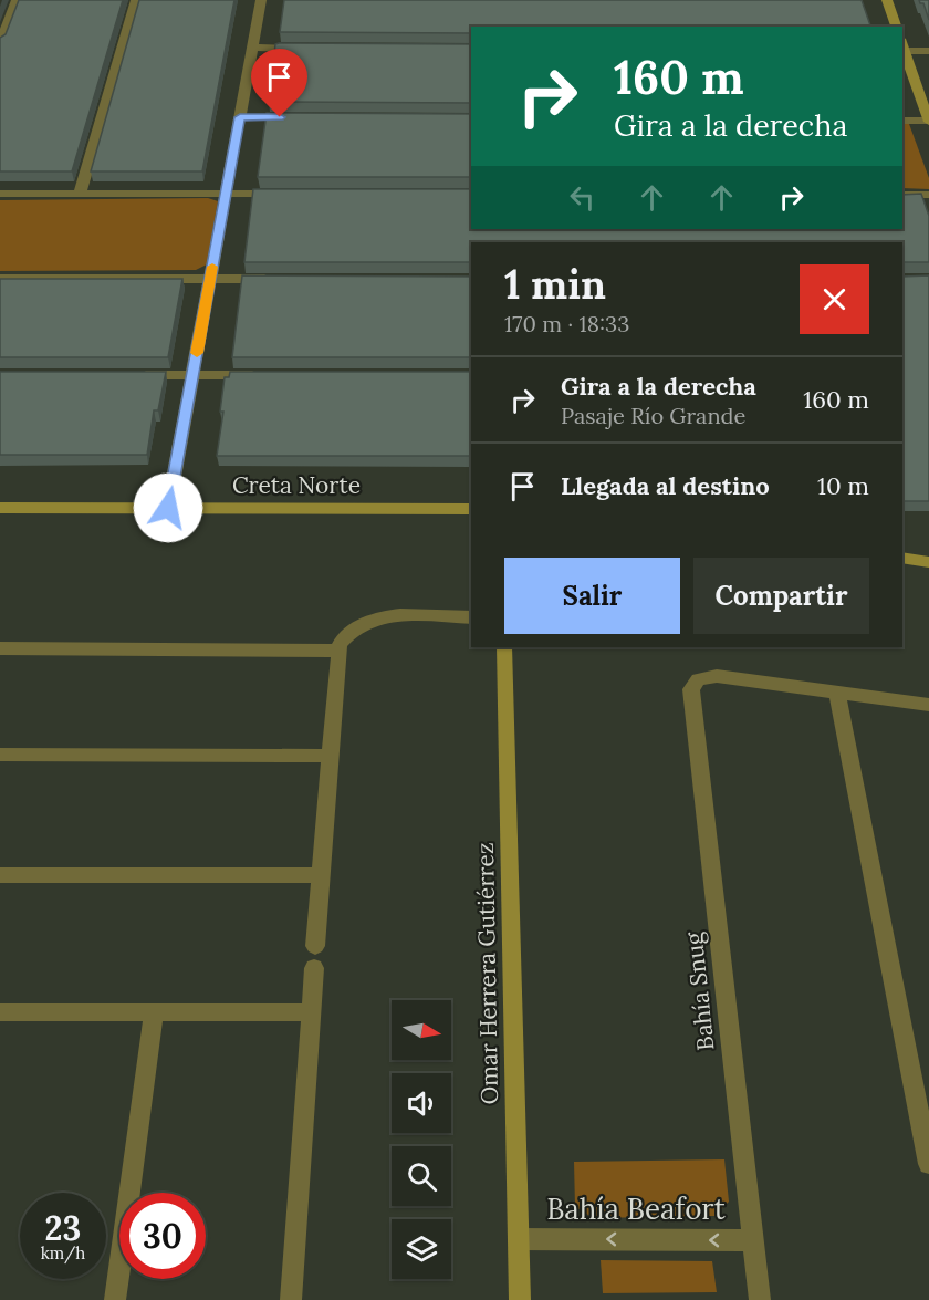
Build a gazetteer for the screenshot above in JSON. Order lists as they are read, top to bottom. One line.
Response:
{"streets":{"street":["Creta Norte","Omar Herrera Gutiérrez","Bahía Snug","Bahía Beafort"]},"crossings":[["Omar Herrera Gutiérrez","Bahía Beafort"],["Bahía Snug","Bahía Beafort"]],"one_way":["Bahía Beafort"],"north":"right","page":{"turn":["160 m","Gira a la derecha"],"heading":["1 min","170 m · 18:33"],"list":[{"name":"Gira a la derecha","note":"Pasaje Río Grande","value":"160 m"},{"name":"Llegada al destino","value":"10 m"}],"buttons":["Salir","Compartir"],"speed":"23 km/h","limit":"30"}}
